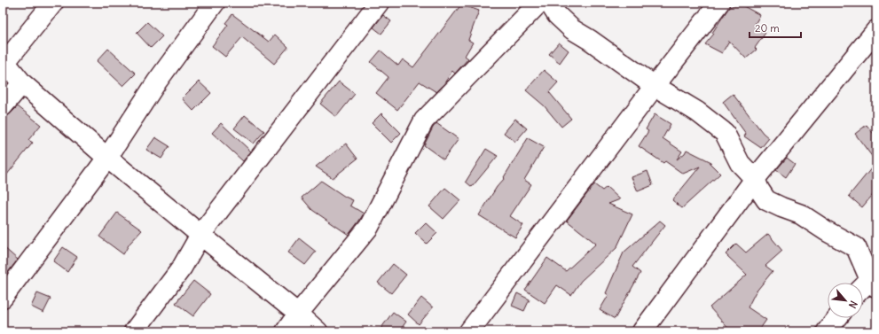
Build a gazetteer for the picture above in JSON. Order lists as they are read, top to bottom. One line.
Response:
{"scale_bar":"20 m","north":"bottom right"}
